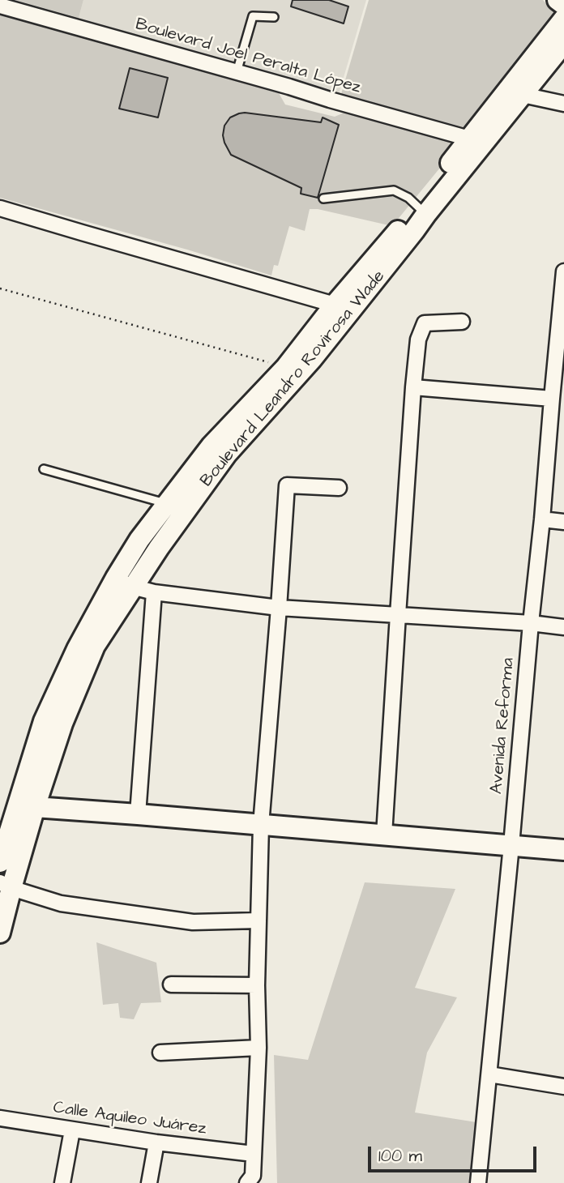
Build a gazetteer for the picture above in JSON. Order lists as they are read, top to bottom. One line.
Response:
{"streets":{"main road":["Boulevard Leandro Rovirosa Wade"],"street":["Boulevard Joel Peralta López","Avenida Reforma","Calle Aquileo Juárez"]},"crossings":[["Boulevard Joel Peralta López","Boulevard Leandro Rovirosa Wade"]],"scale_bar":"100 m"}
